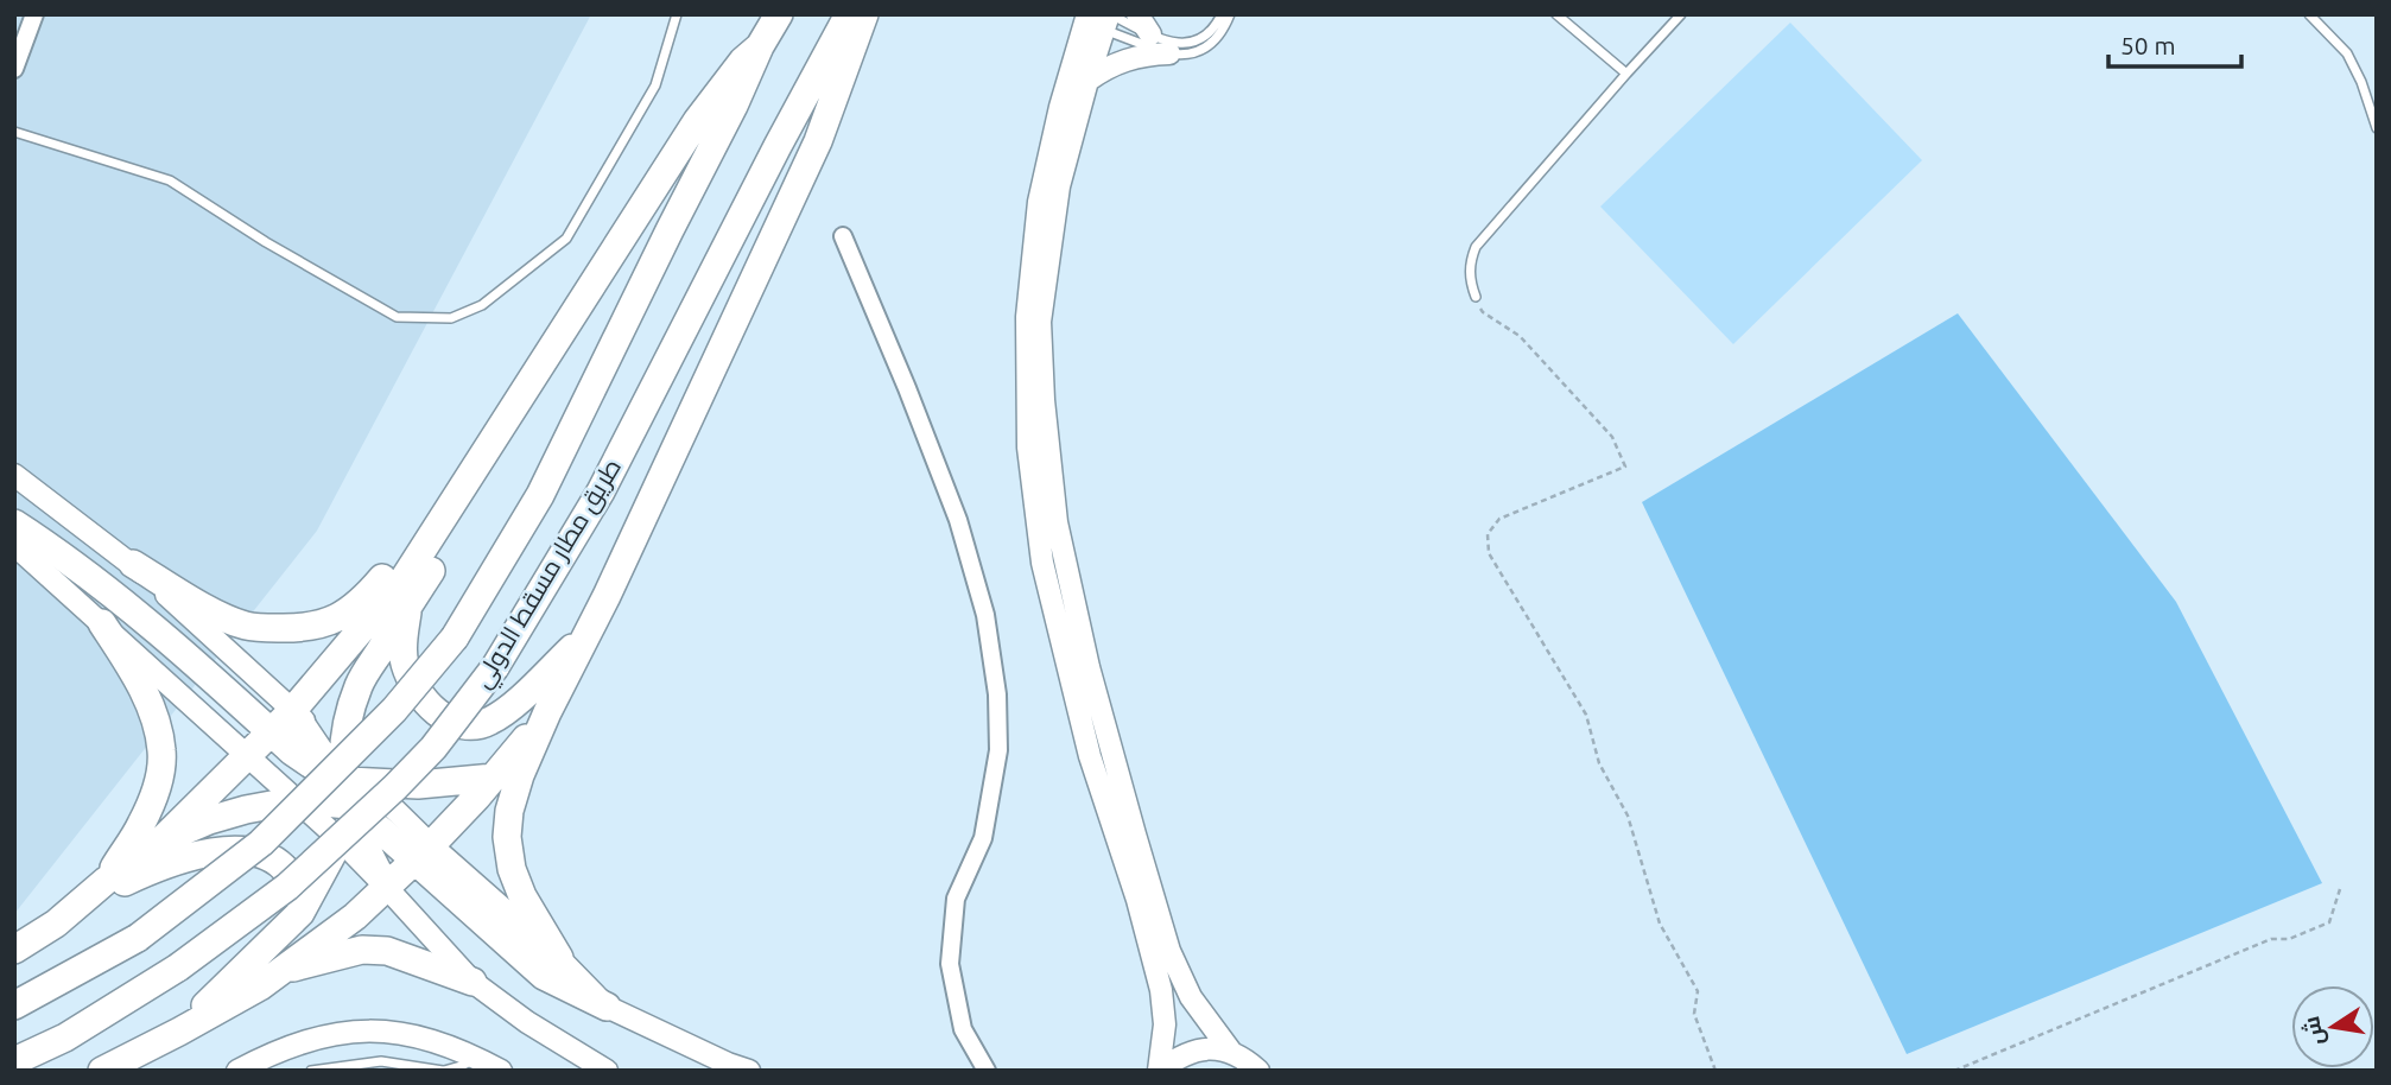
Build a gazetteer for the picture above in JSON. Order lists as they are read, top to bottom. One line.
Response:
{"streets":{"main road":["طريق مطار مسقط الدولي"]},"scale_bar":"50 m","north":"left"}
